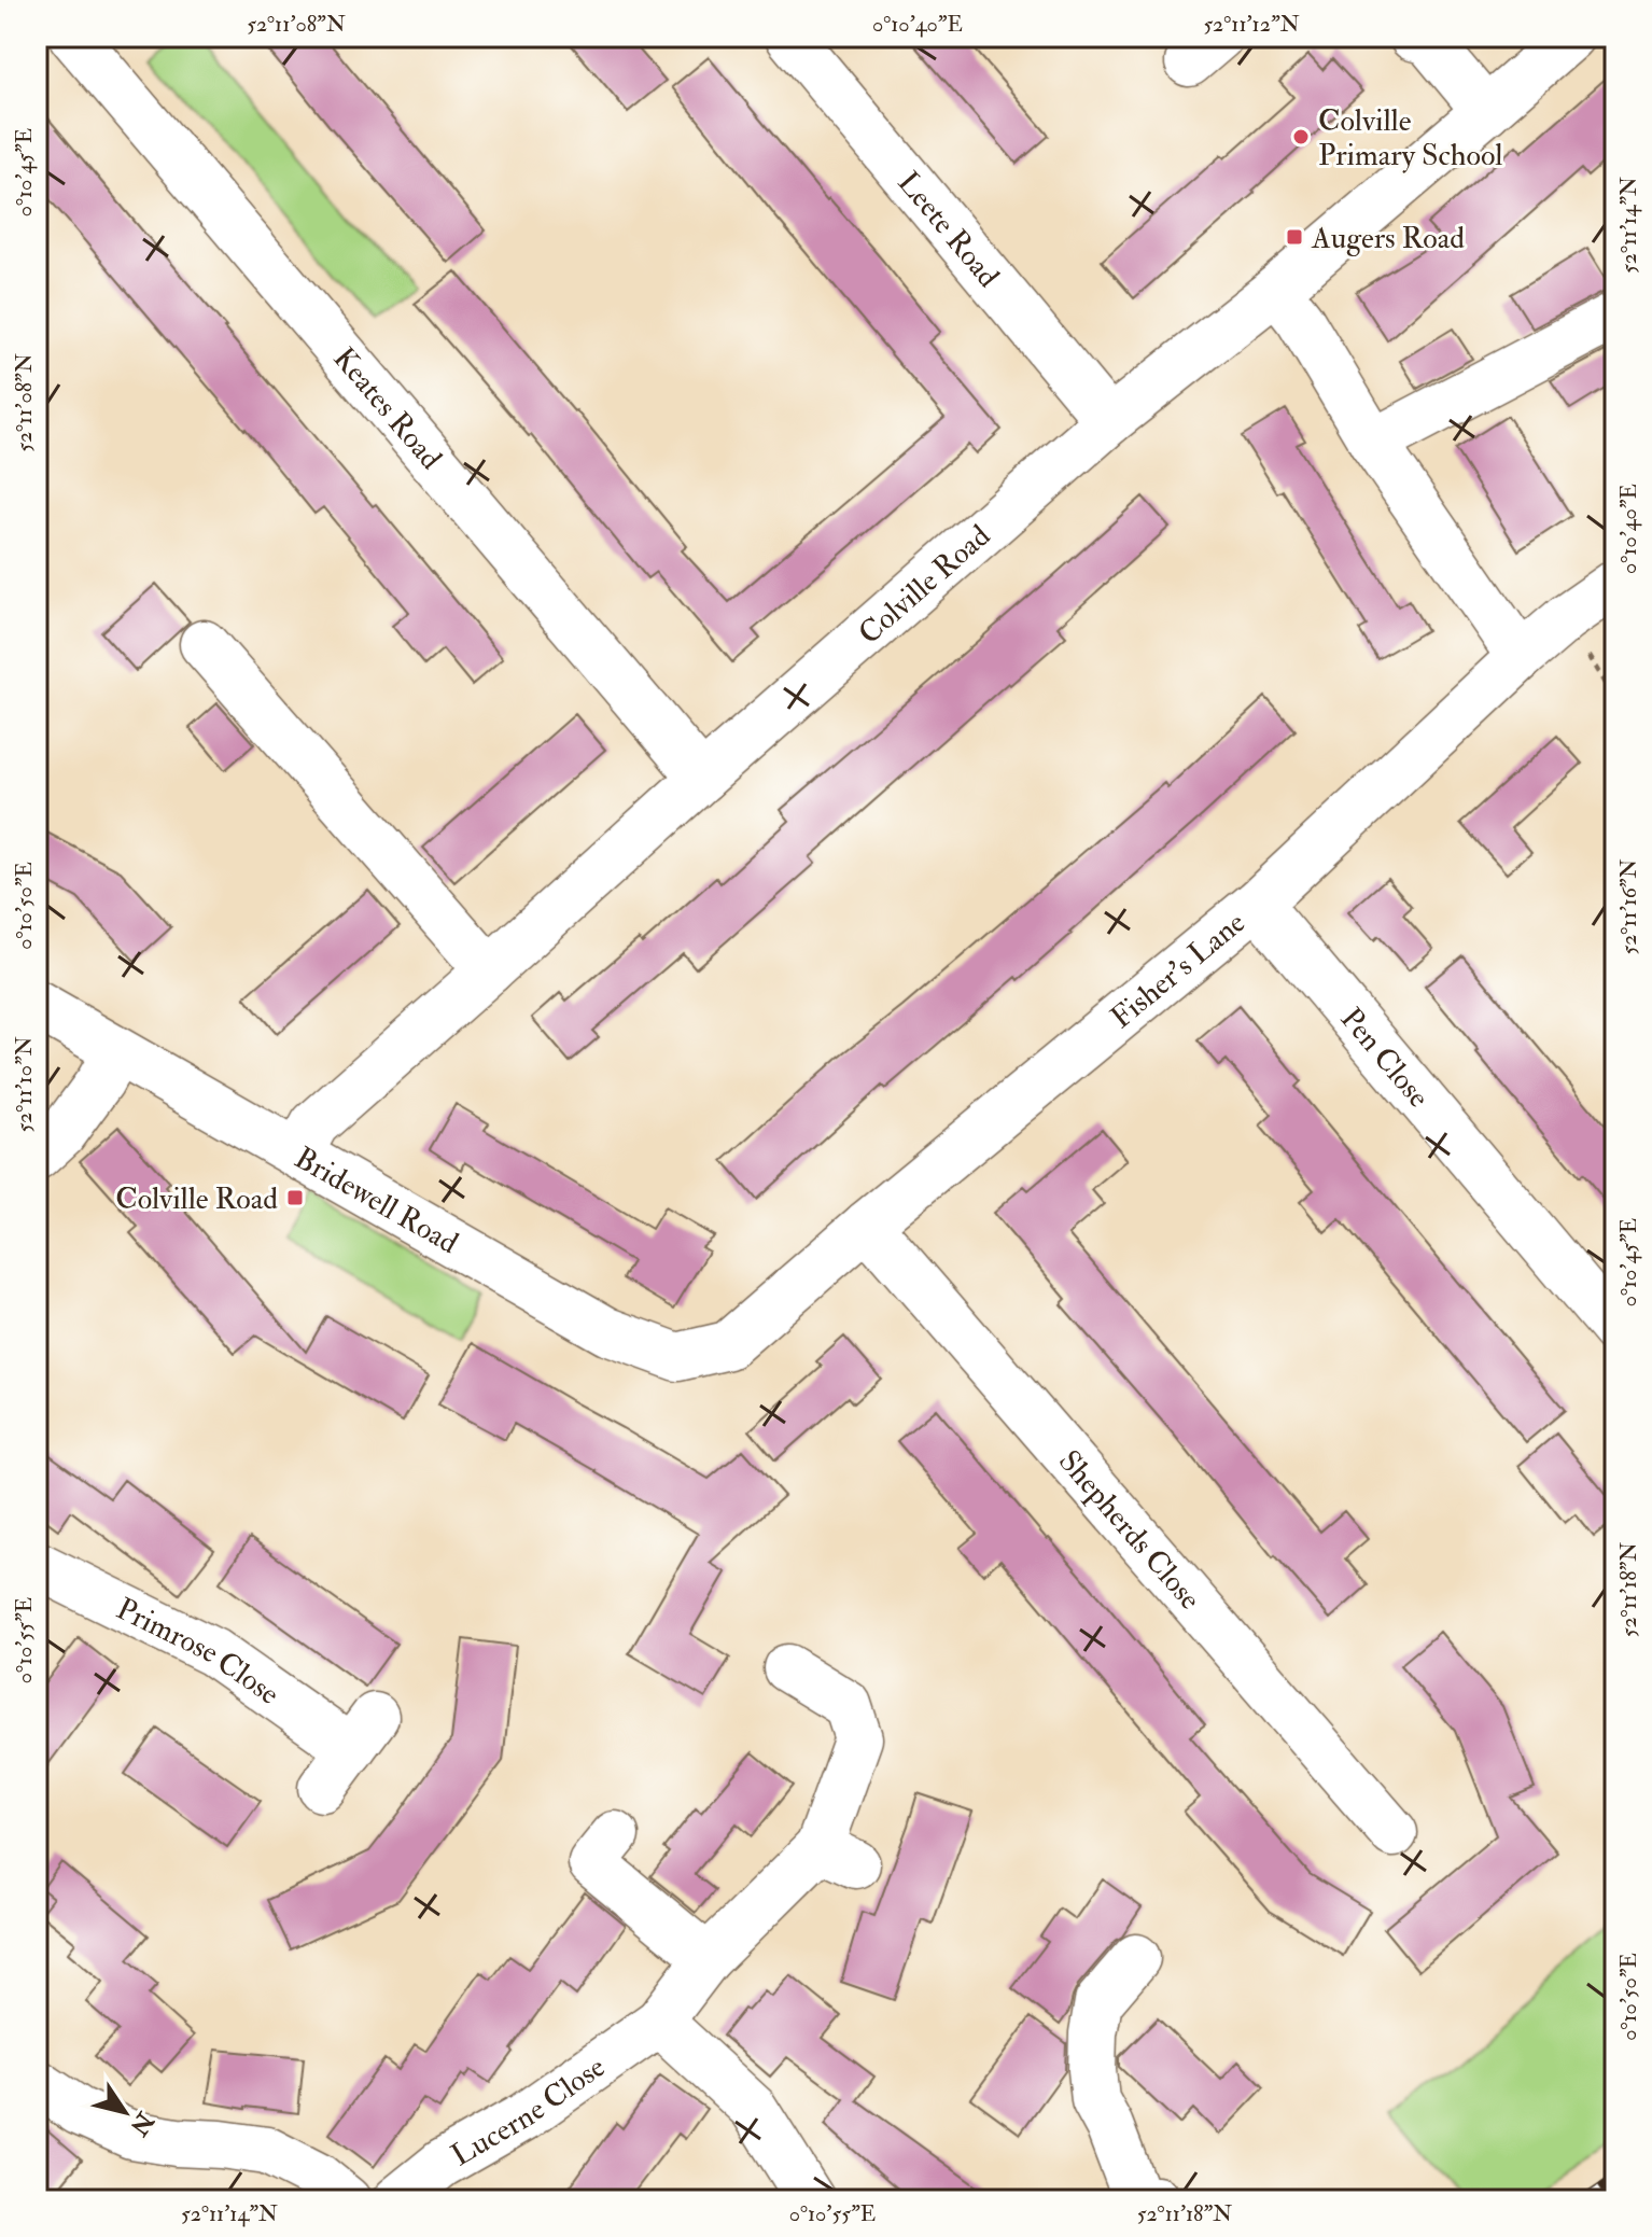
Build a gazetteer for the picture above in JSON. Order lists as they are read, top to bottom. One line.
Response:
{"streets":{"street":["Leete Road","Keates Road","Colville Road","Fisher's Lane","Pen Close","Bridewell Road","Shepherds Close","Primrose Close","Lucerne Close"]},"crossings":[["Leete Road","Colville Road"],["Keates Road","Colville Road"],["Colville Road","Bridewell Road"],["Fisher's Lane","Pen Close"],["Fisher's Lane","Bridewell Road"],["Fisher's Lane","Shepherds Close"]],"places":{"other":["Colville Primary School"],"transit":["Augers Road","Colville Road"]},"north":"bottom right","coordinates":["52°11'08\"N","0°10'40\"E","52°11'12\"N","0°10'45\"E","52°11'14\"N","0°10'50\"E","52°11'16\"N","52°11'10\"N","52°11'18\"N","0°10'55\"E"]}
